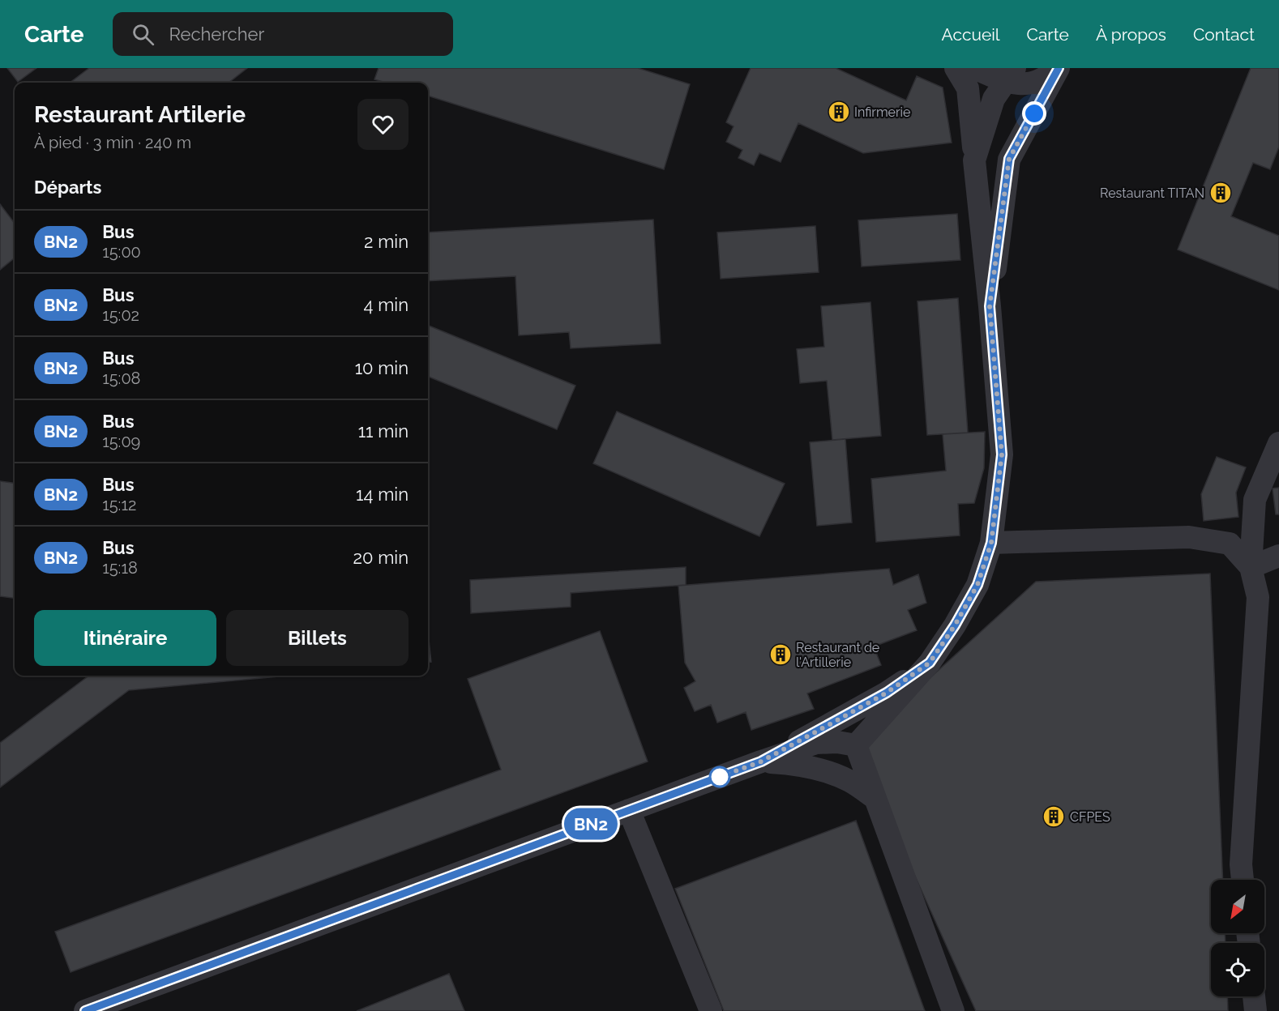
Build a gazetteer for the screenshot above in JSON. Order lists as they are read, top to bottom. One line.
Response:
{"places":{"building":["Infirmerie","Restaurant TITAN","Restaurant de l'Artillerie","CFPES"]},"lines":["bus line BN2"],"north":"bottom left","page":{"header":"Carte","search":"Rechercher","nav":["Accueil","Carte","À propos","Contact"],"on_map":"BN2","heading":[["Restaurant Artilerie","À pied · 3 min · 240 m"],"Départs"],"list":[{"mark":"BN2","name":"Bus","note":"15:00","value":"2 min"},{"mark":"BN2","name":"Bus","note":"15:02","value":"4 min"},{"mark":"BN2","name":"Bus","note":"15:08","value":"10 min"},{"mark":"BN2","name":"Bus","note":"15:09","value":"11 min"},{"mark":"BN2","name":"Bus","note":"15:12","value":"14 min"},{"mark":"BN2","name":"Bus","note":"15:18","value":"20 min"}],"buttons":["Itinéraire","Billets"]}}
